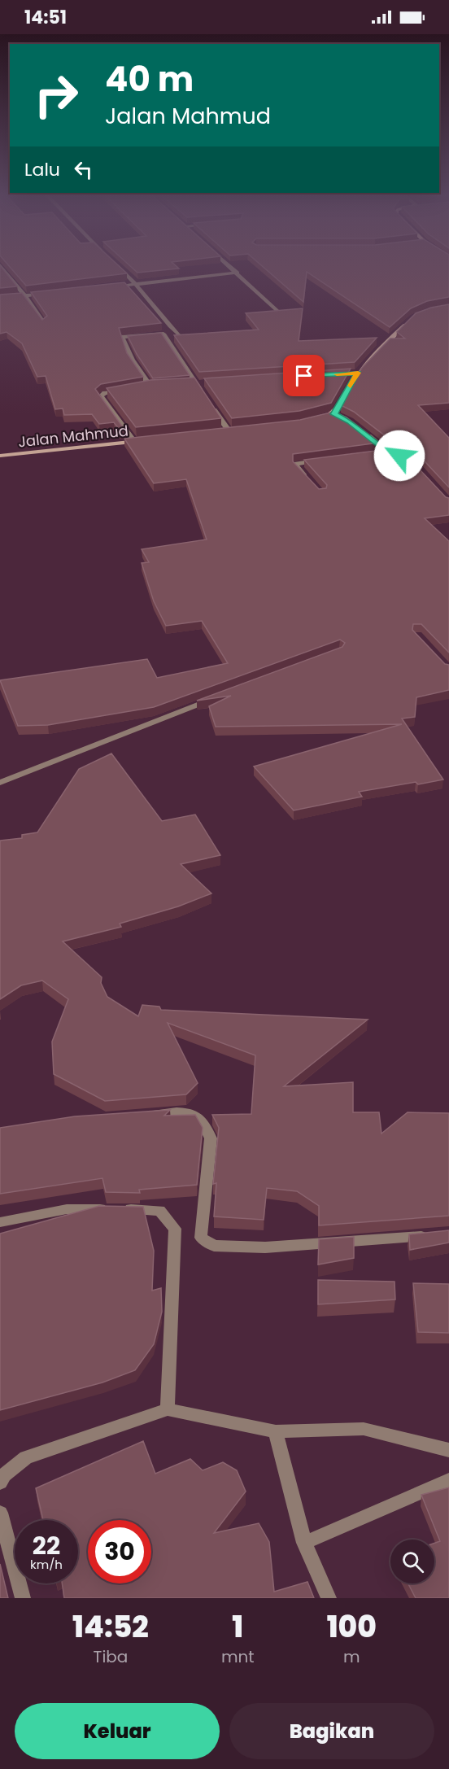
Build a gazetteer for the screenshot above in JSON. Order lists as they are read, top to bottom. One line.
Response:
{"streets":{"street":["Jalan Mahmud"]},"page":{"status":"14:51","turn":["40 m","Jalan Mahmud"],"then":"Lalu","speed":"22 km/h","limit":"30","eta":["14:52","Tiba","1","mnt","100","m"],"buttons":["Keluar","Bagikan"]}}
